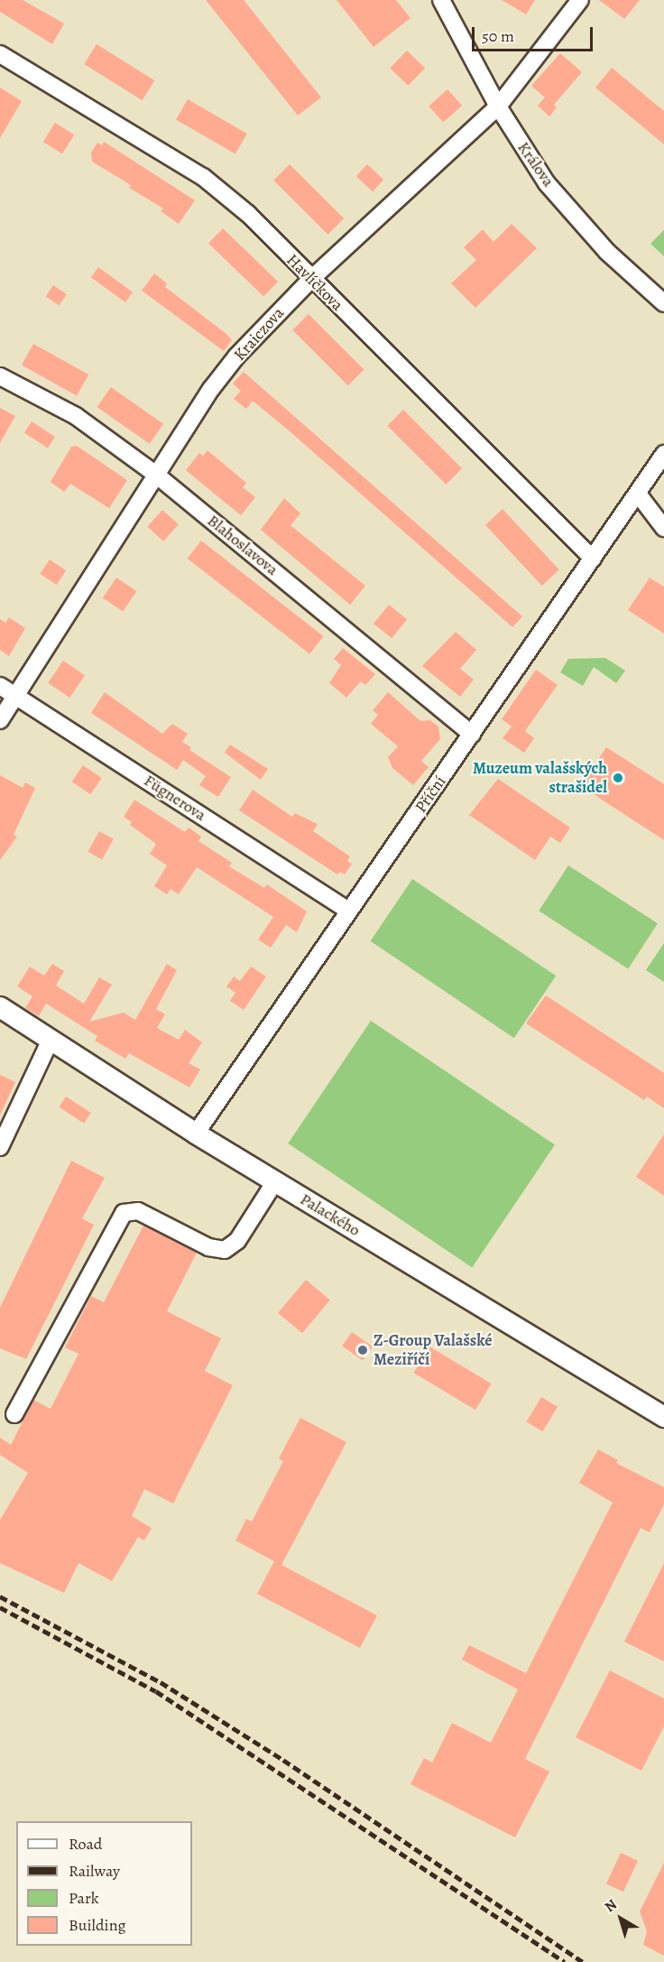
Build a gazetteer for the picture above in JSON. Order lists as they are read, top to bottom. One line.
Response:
{"streets":{"street":["Králova","Havlíčkova","Kraiczova","Blahoslavova","Příční","Fügnerova","Palackého"]},"crossings":[["Králova","Kraiczova"],["Havlíčkova","Kraiczova"],["Havlíčkova","Příční"],["Kraiczova","Blahoslavova"],["Kraiczova","Fügnerova"],["Blahoslavova","Příční"],["Příční","Fügnerova"],["Příční","Palackého"]],"places":["Muzeum valašských strašidel","Z-Group Valašské Meziříčí"],"legend":["Road","Railway","Park","Building"],"scale_bar":"50 m","north":"top left"}
